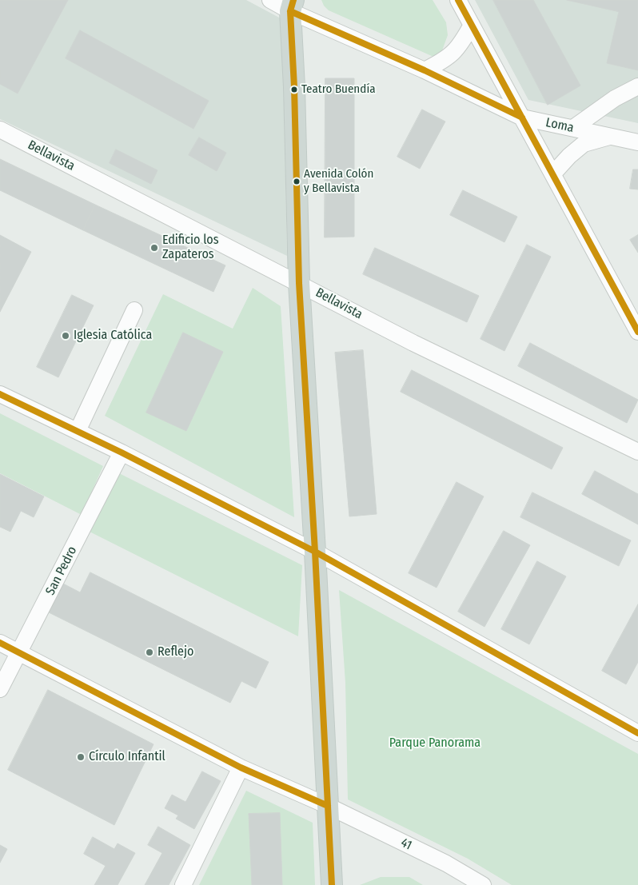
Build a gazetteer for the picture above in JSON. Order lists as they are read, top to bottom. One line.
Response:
{"streets":{"street":["Loma","Bellavista","San Pedro","41"]},"crossings":[["San Pedro","41"]],"parks":["Parque Panorama"],"places":["Teatro Buendía","Avenida Colón y Bellavista","Edificio los Zapateros","Iglesia Católica","Reflejo","Círculo Infantil"]}
